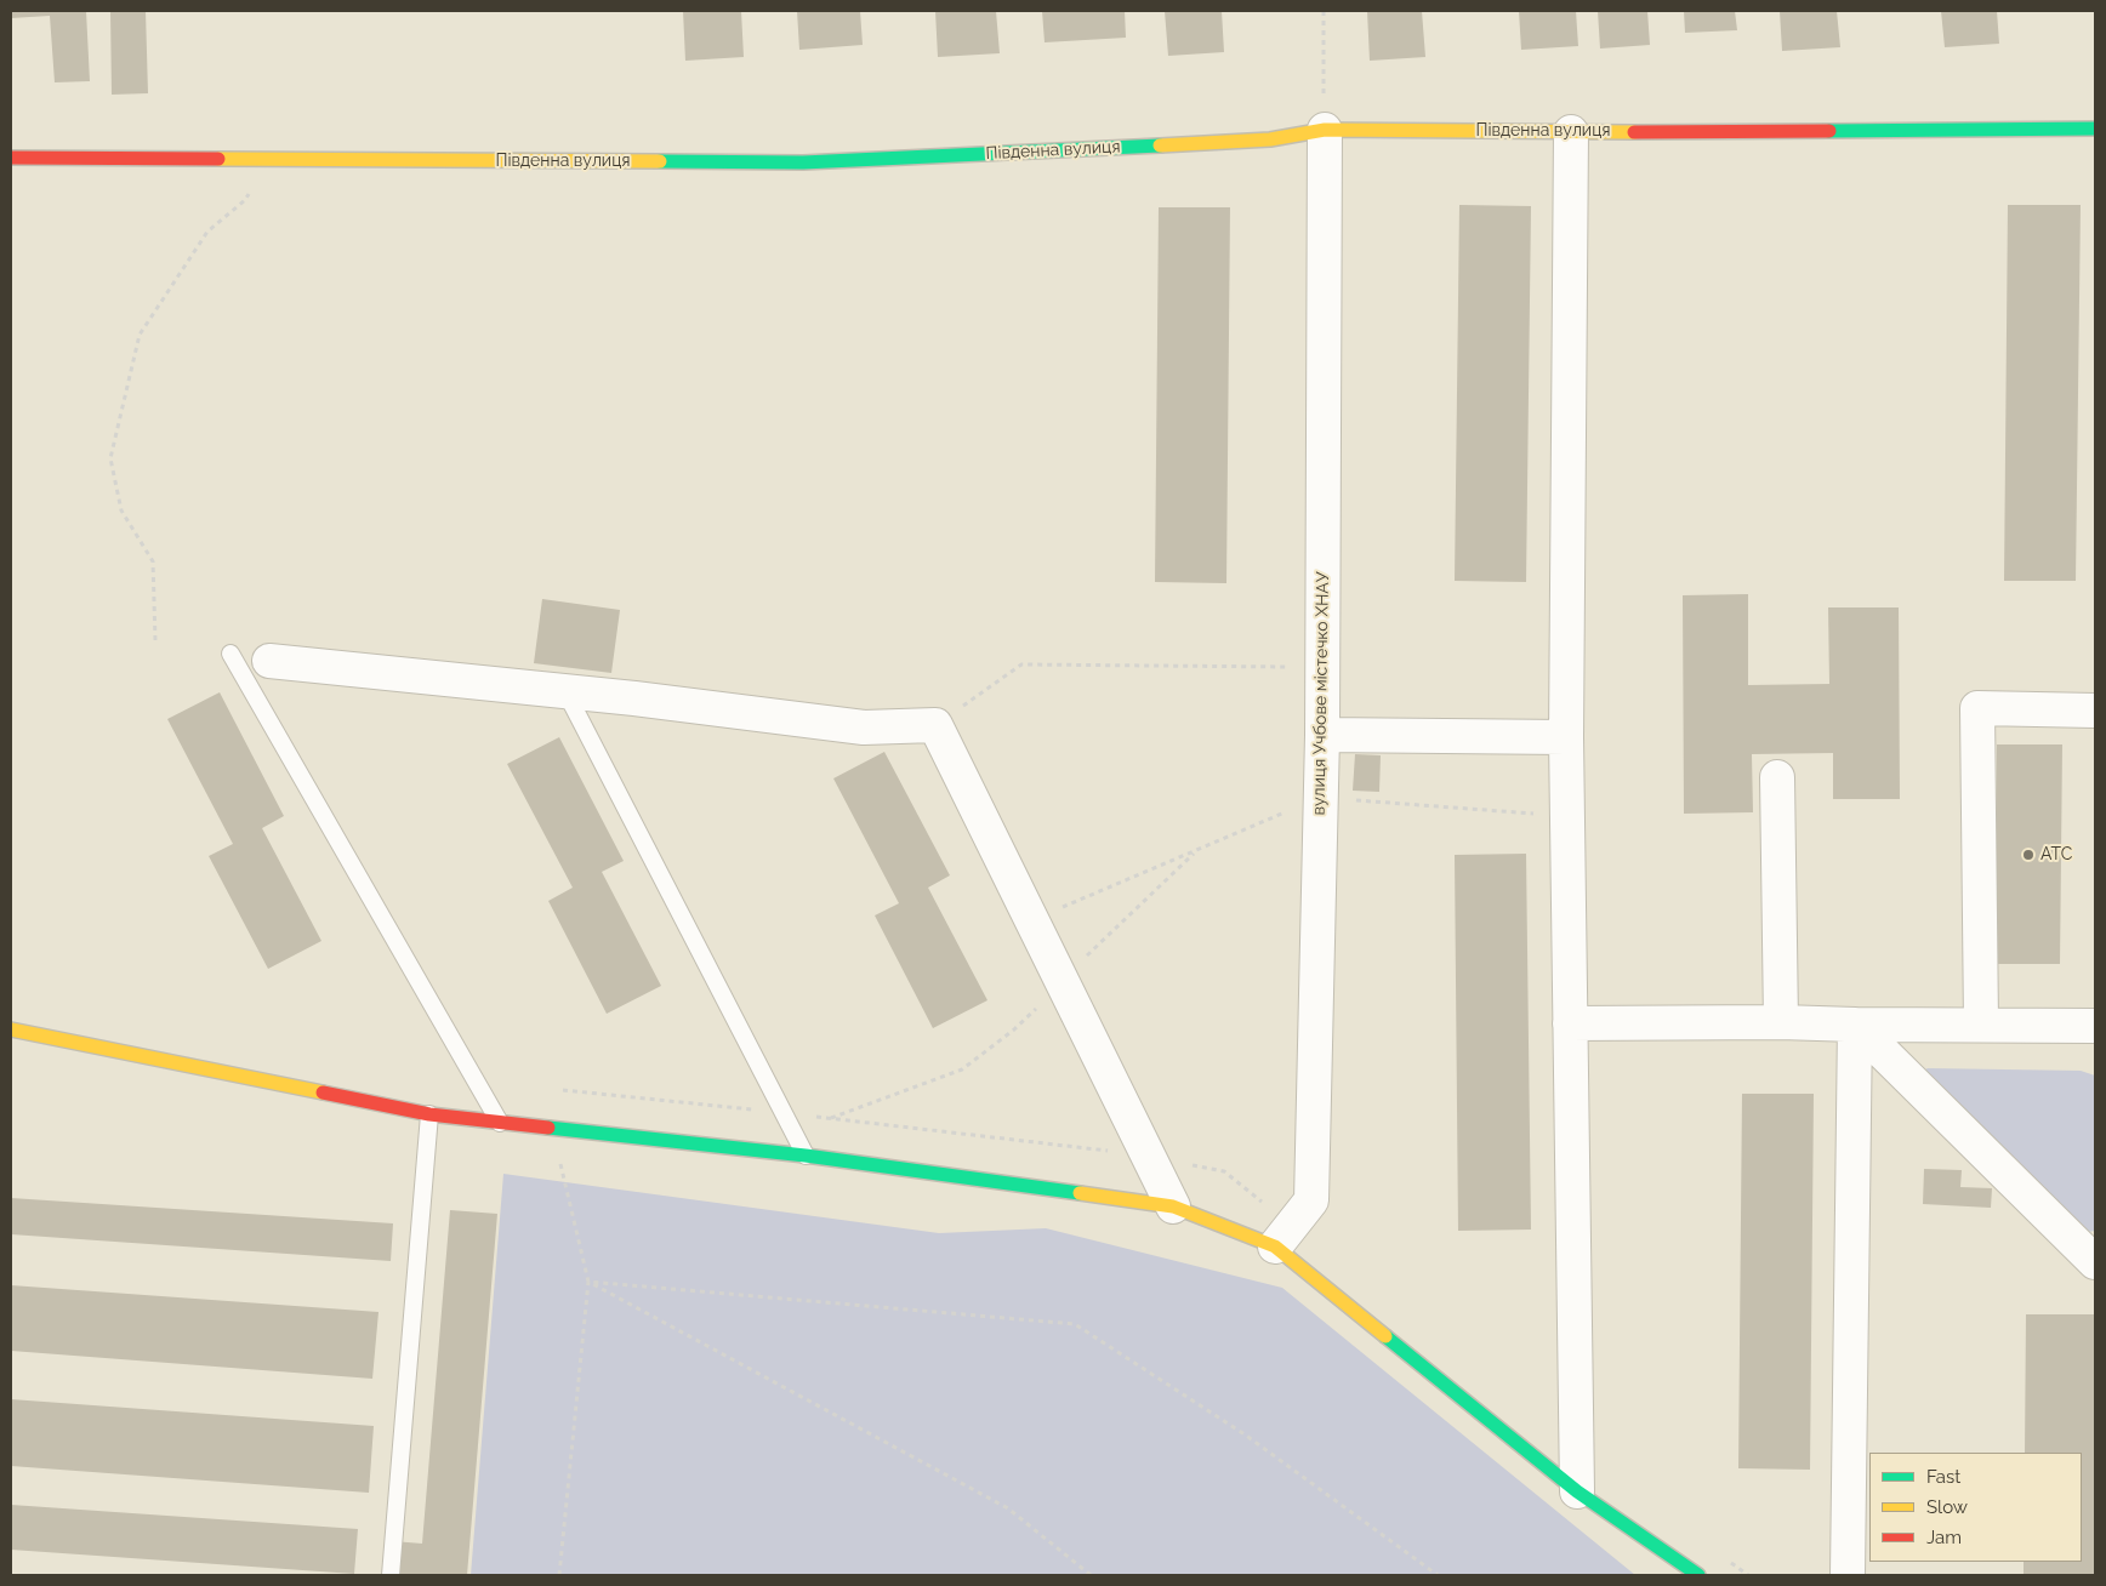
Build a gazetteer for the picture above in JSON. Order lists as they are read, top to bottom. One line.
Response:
{"streets":{"street":["Південна вулиця","вулиця Учбове містечко ХНАУ"]},"crossings":[["Південна вулиця","вулиця Учбове містечко ХНАУ"]],"places":["АТС"],"legend":["Fast","Slow","Jam"]}
